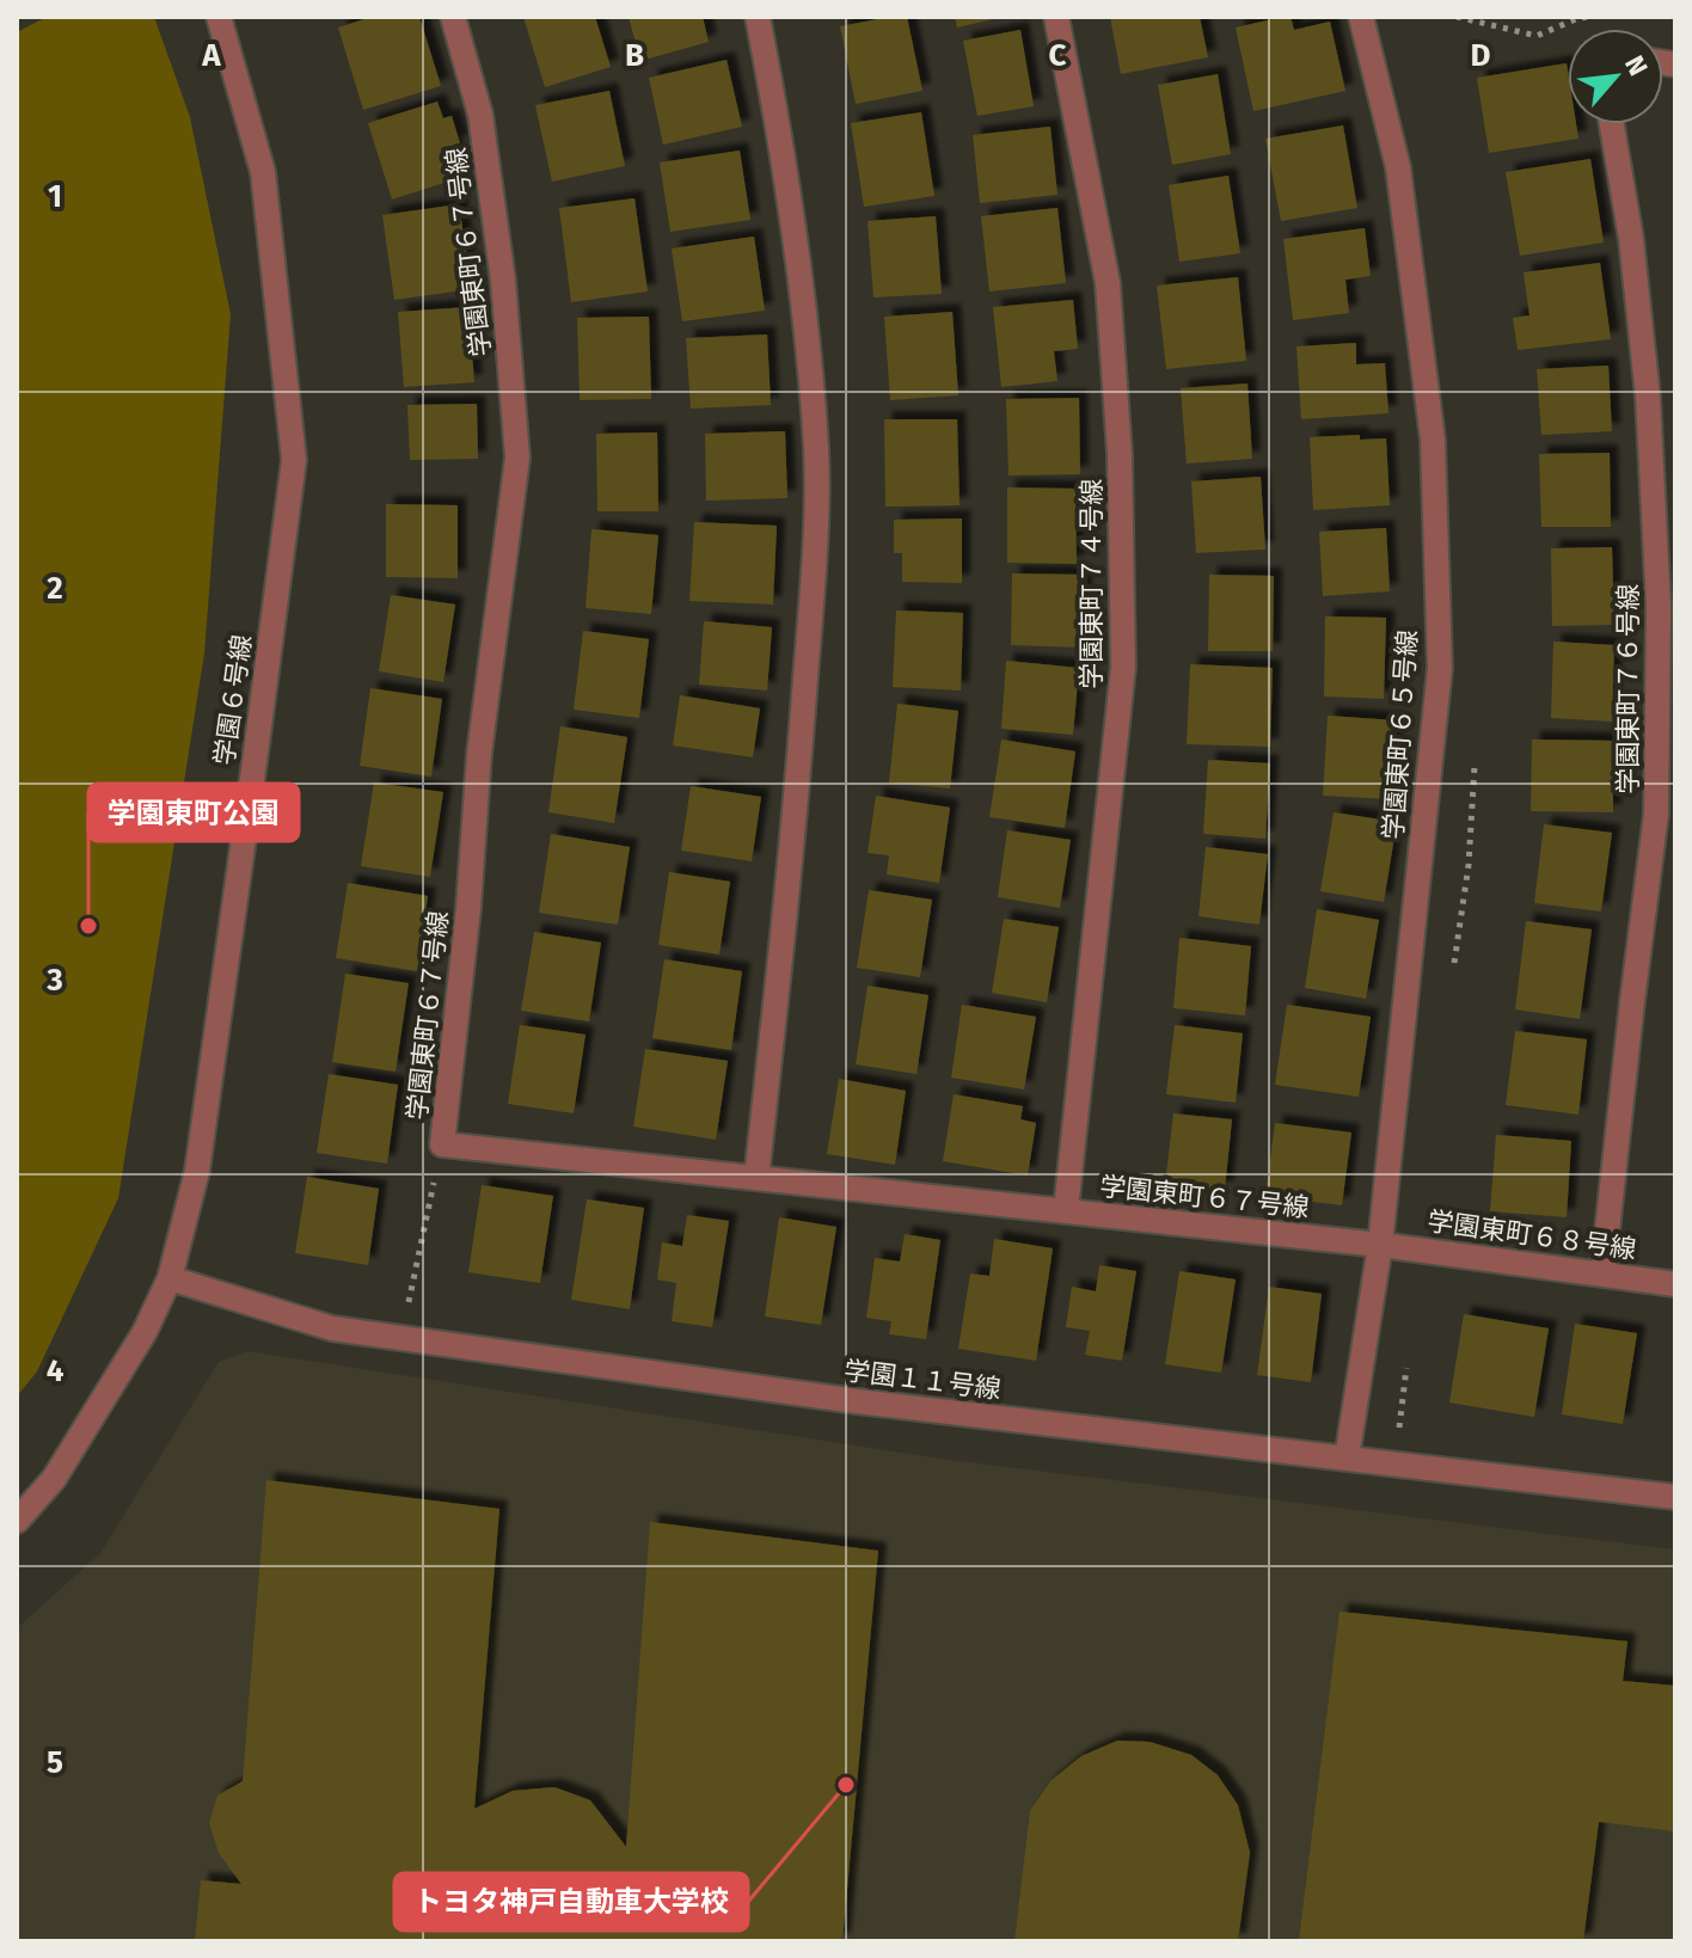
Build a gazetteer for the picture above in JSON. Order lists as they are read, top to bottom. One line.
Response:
{"streets":{"street":["学園東町６７号線","学園東町７４号線","学園東町７６号線","学園６号線","学園東町６５号線","学園東町６８号線","学園１１号線"]},"crossings":[["学園東町６７号線","学園東町７４号線"],["学園東町６７号線","学園東町６５号線"],["学園東町６７号線","学園東町６８号線"],["学園東町７６号線","学園東町６８号線"],["学園６号線","学園１１号線"],["学園東町６５号線","学園東町６８号線"],["学園東町６５号線","学園１１号線"]],"places":["学園東町公園","トヨタ神戸自動車大学校"],"north":"top right","grid":{"columns":["A","B","C","D"],"rows":["1","2","3","4","5"]}}
